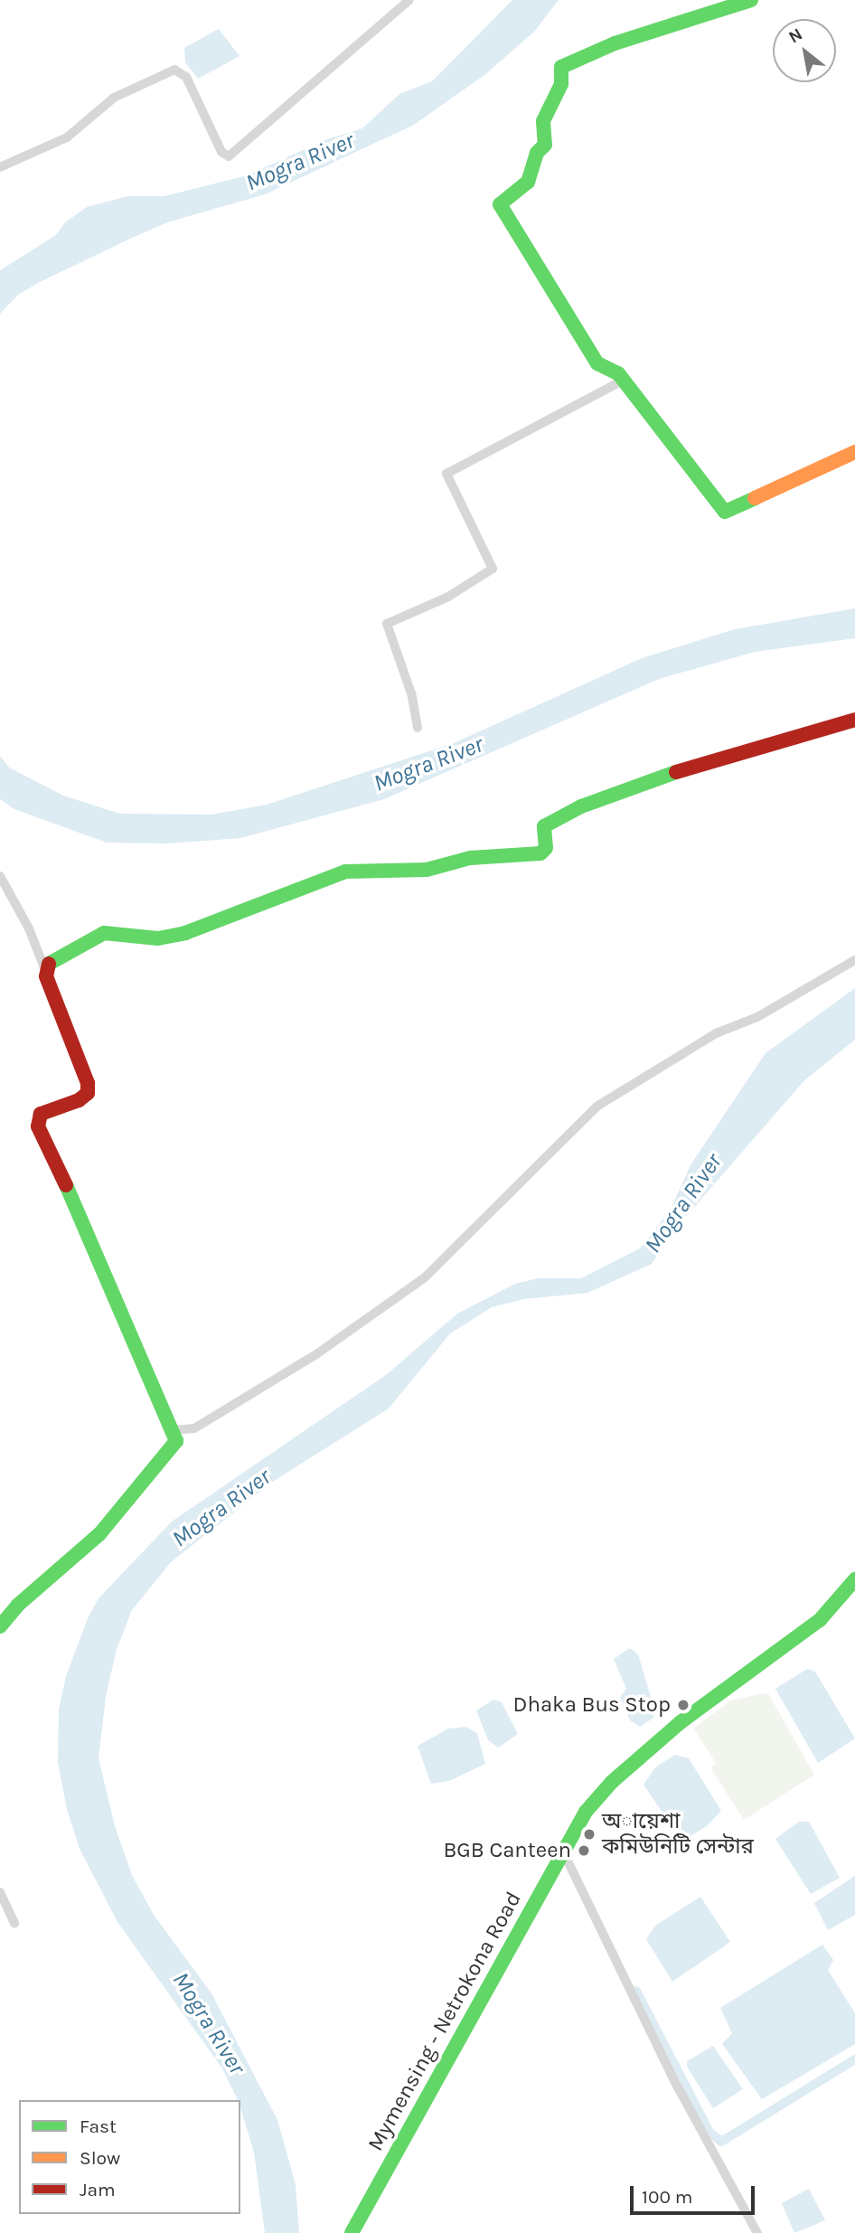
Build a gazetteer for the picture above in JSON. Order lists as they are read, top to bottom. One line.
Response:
{"streets":{"street":["Mymensing - Netrokona Road"]},"water":["Mogra River"],"places":["Dhaka Bus Stop","অায়েশা কমিউনিটি সেন্টার","BGB Canteen"],"legend":["Fast","Slow","Jam"],"scale_bar":"100 m","north":"top left"}
